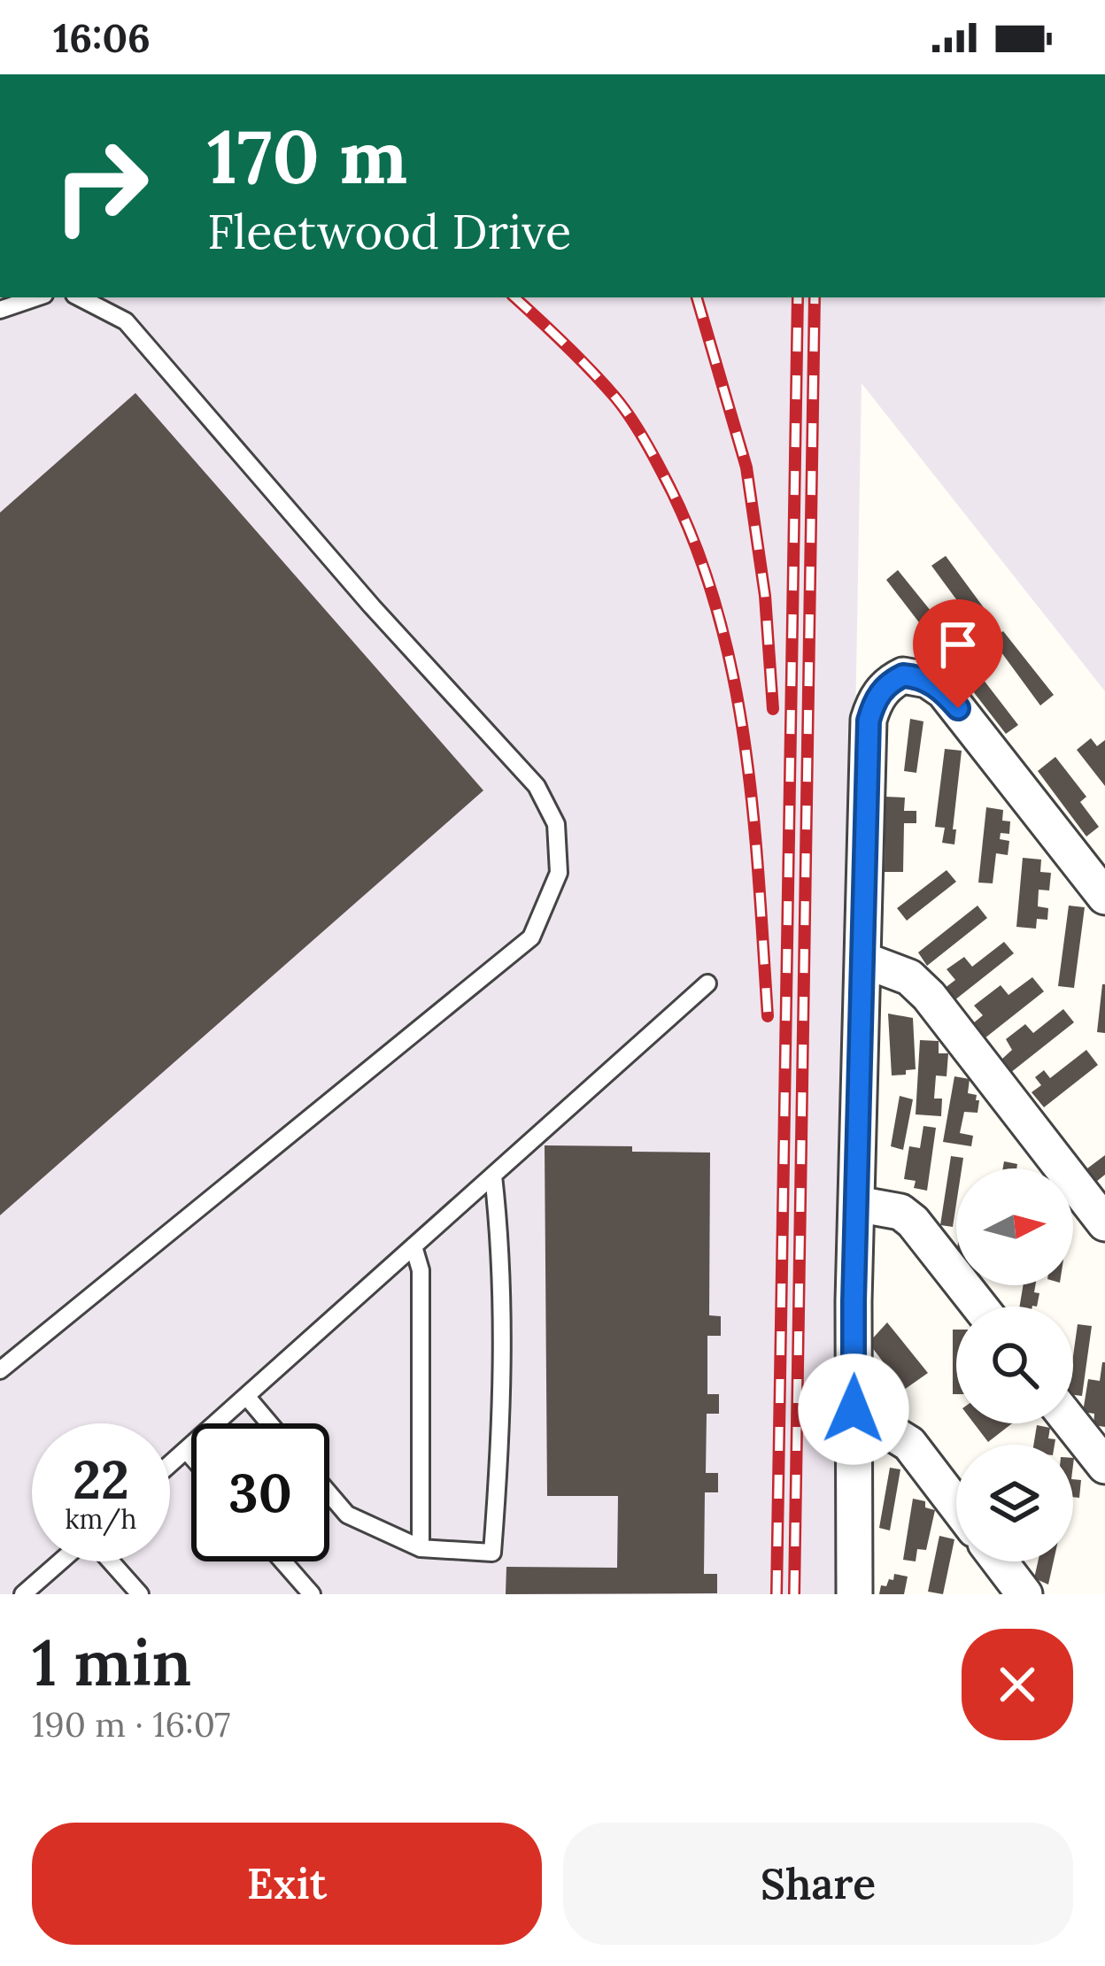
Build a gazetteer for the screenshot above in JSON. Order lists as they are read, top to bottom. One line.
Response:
{"north":"right","page":{"status":"16:06","turn":["170 m","Fleetwood Drive"],"speed":"22 km/h","limit":"30","heading":["1 min","190 m · 16:07"],"buttons":["Exit","Share"]}}
